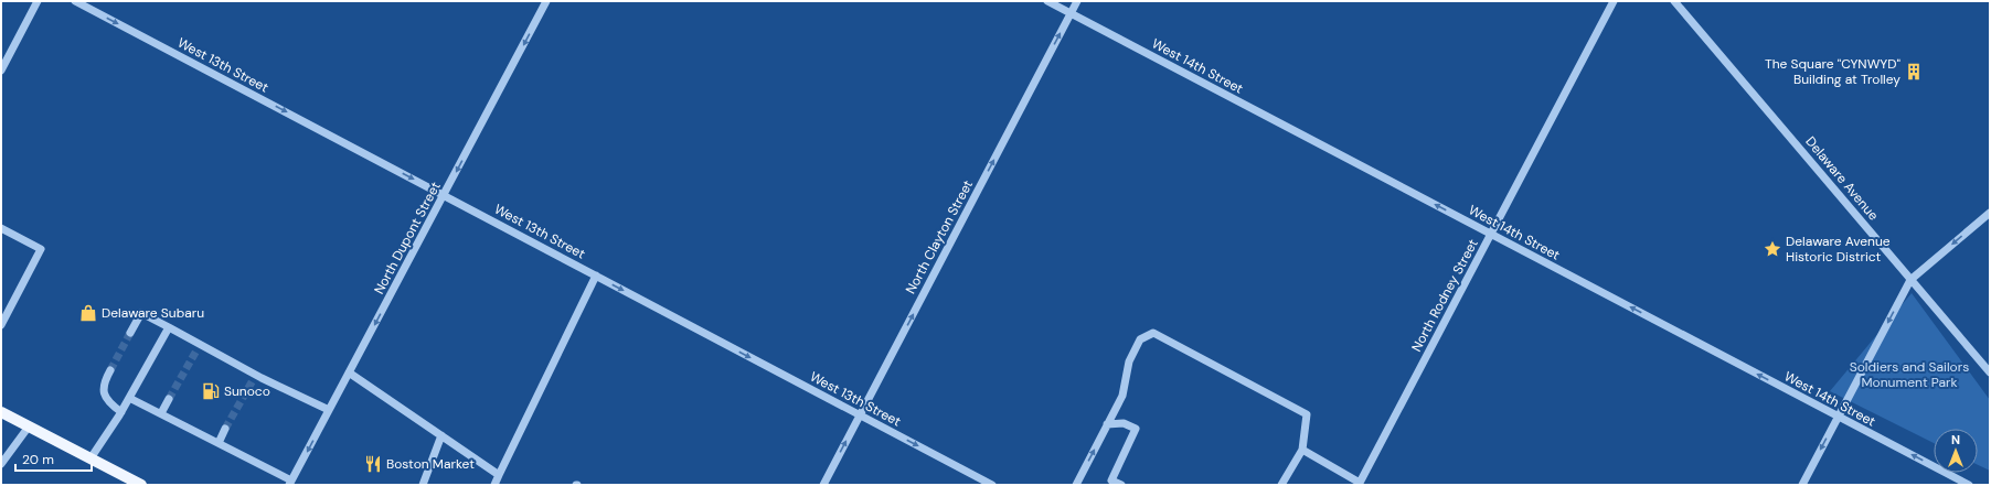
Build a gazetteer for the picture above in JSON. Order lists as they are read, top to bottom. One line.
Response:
{"streets":{"street":["West 13th Street","West 14th Street","Delaware Avenue","North Clayton Street","North Dupont Street","North Rodney Street"]},"crossings":[["West 13th Street","North Clayton Street"],["West 13th Street","North Dupont Street"],["West 14th Street","North Clayton Street"],["West 14th Street","North Rodney Street"]],"one_way":["West 13th Street","West 14th Street","North Clayton Street","North Dupont Street"],"parks":["Soldiers and Sailors Monument Park"],"places":{"building":["The Square \"CYNWYD\" Building at Trolley"],"place":["Delaware Avenue Historic District"],"shop":["Delaware Subaru"],"fuel station":["Sunoco"],"restaurant":["Boston Market"]},"scale_bar":"20 m","north":"top"}
